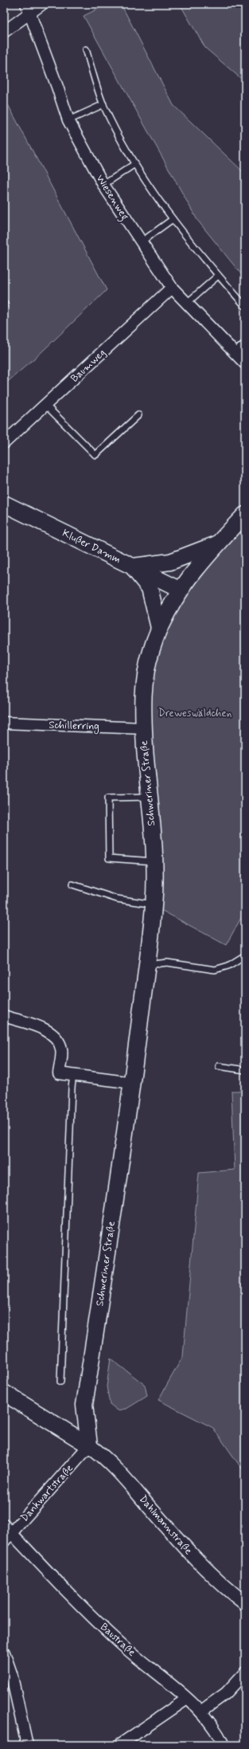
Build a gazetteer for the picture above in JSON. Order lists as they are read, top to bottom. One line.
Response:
{"streets":{"main road":["Klußer Damm","Schweriner Straße"],"street":["Wiesenweg","Baumweg","Schillerring","Dankwartstraße","Dahlmannstraße","Baustraße"]},"crossings":[["Wiesenweg","Baumweg"],["Klußer Damm","Schweriner Straße"],["Schillerring","Schweriner Straße"],["Schweriner Straße","Dankwartstraße"],["Schweriner Straße","Dahlmannstraße"],["Dankwartstraße","Dahlmannstraße"],["Dankwartstraße","Baustraße"]],"parks":["Dreweswäldchen"]}
